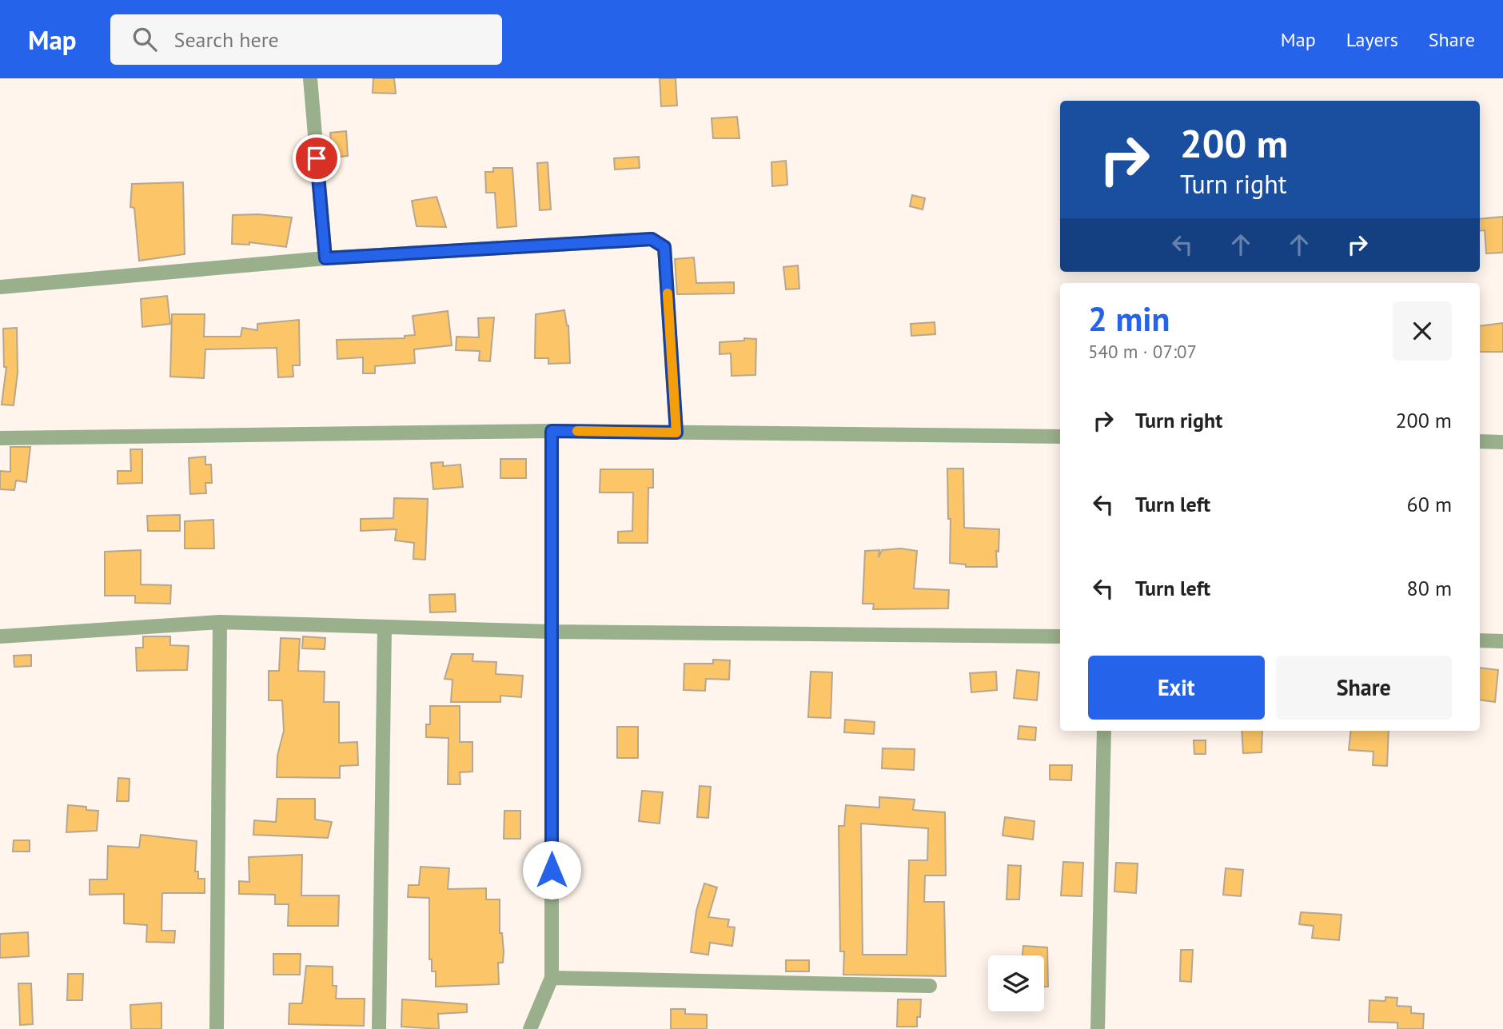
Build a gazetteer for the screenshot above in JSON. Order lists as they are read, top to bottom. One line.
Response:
{"page":{"header":"Map","search":"Search here","nav":["Map","Layers","Share"],"turn":["200 m","Turn right"],"heading":["2 min","540 m · 07:07"],"list":[{"name":"Turn right","value":"200 m"},{"name":"Turn left","value":"60 m"},{"name":"Turn left","value":"80 m"}],"buttons":["Exit","Share"]}}
